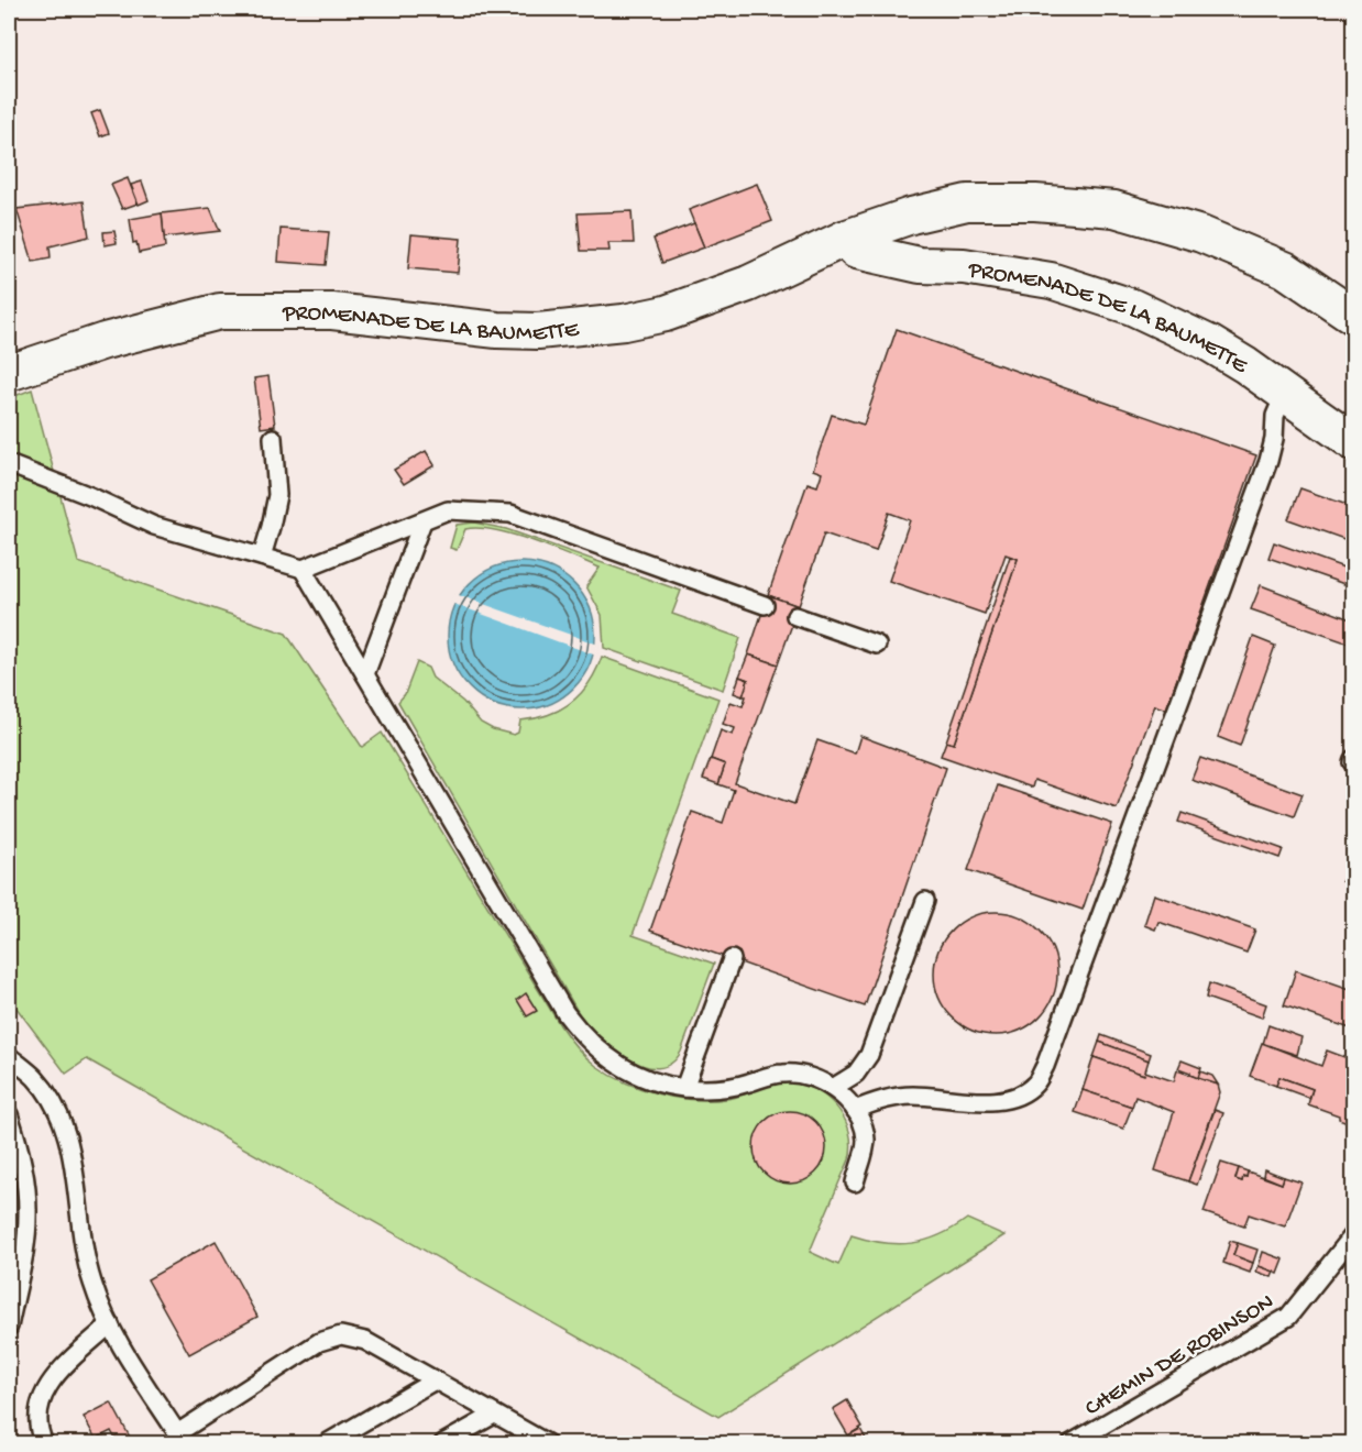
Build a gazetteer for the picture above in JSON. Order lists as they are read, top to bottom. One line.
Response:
{"streets":{"street":["PROMENADE DE LA BAUMETTE"],"lane":["CHEMIN DE ROBINSON"]}}
